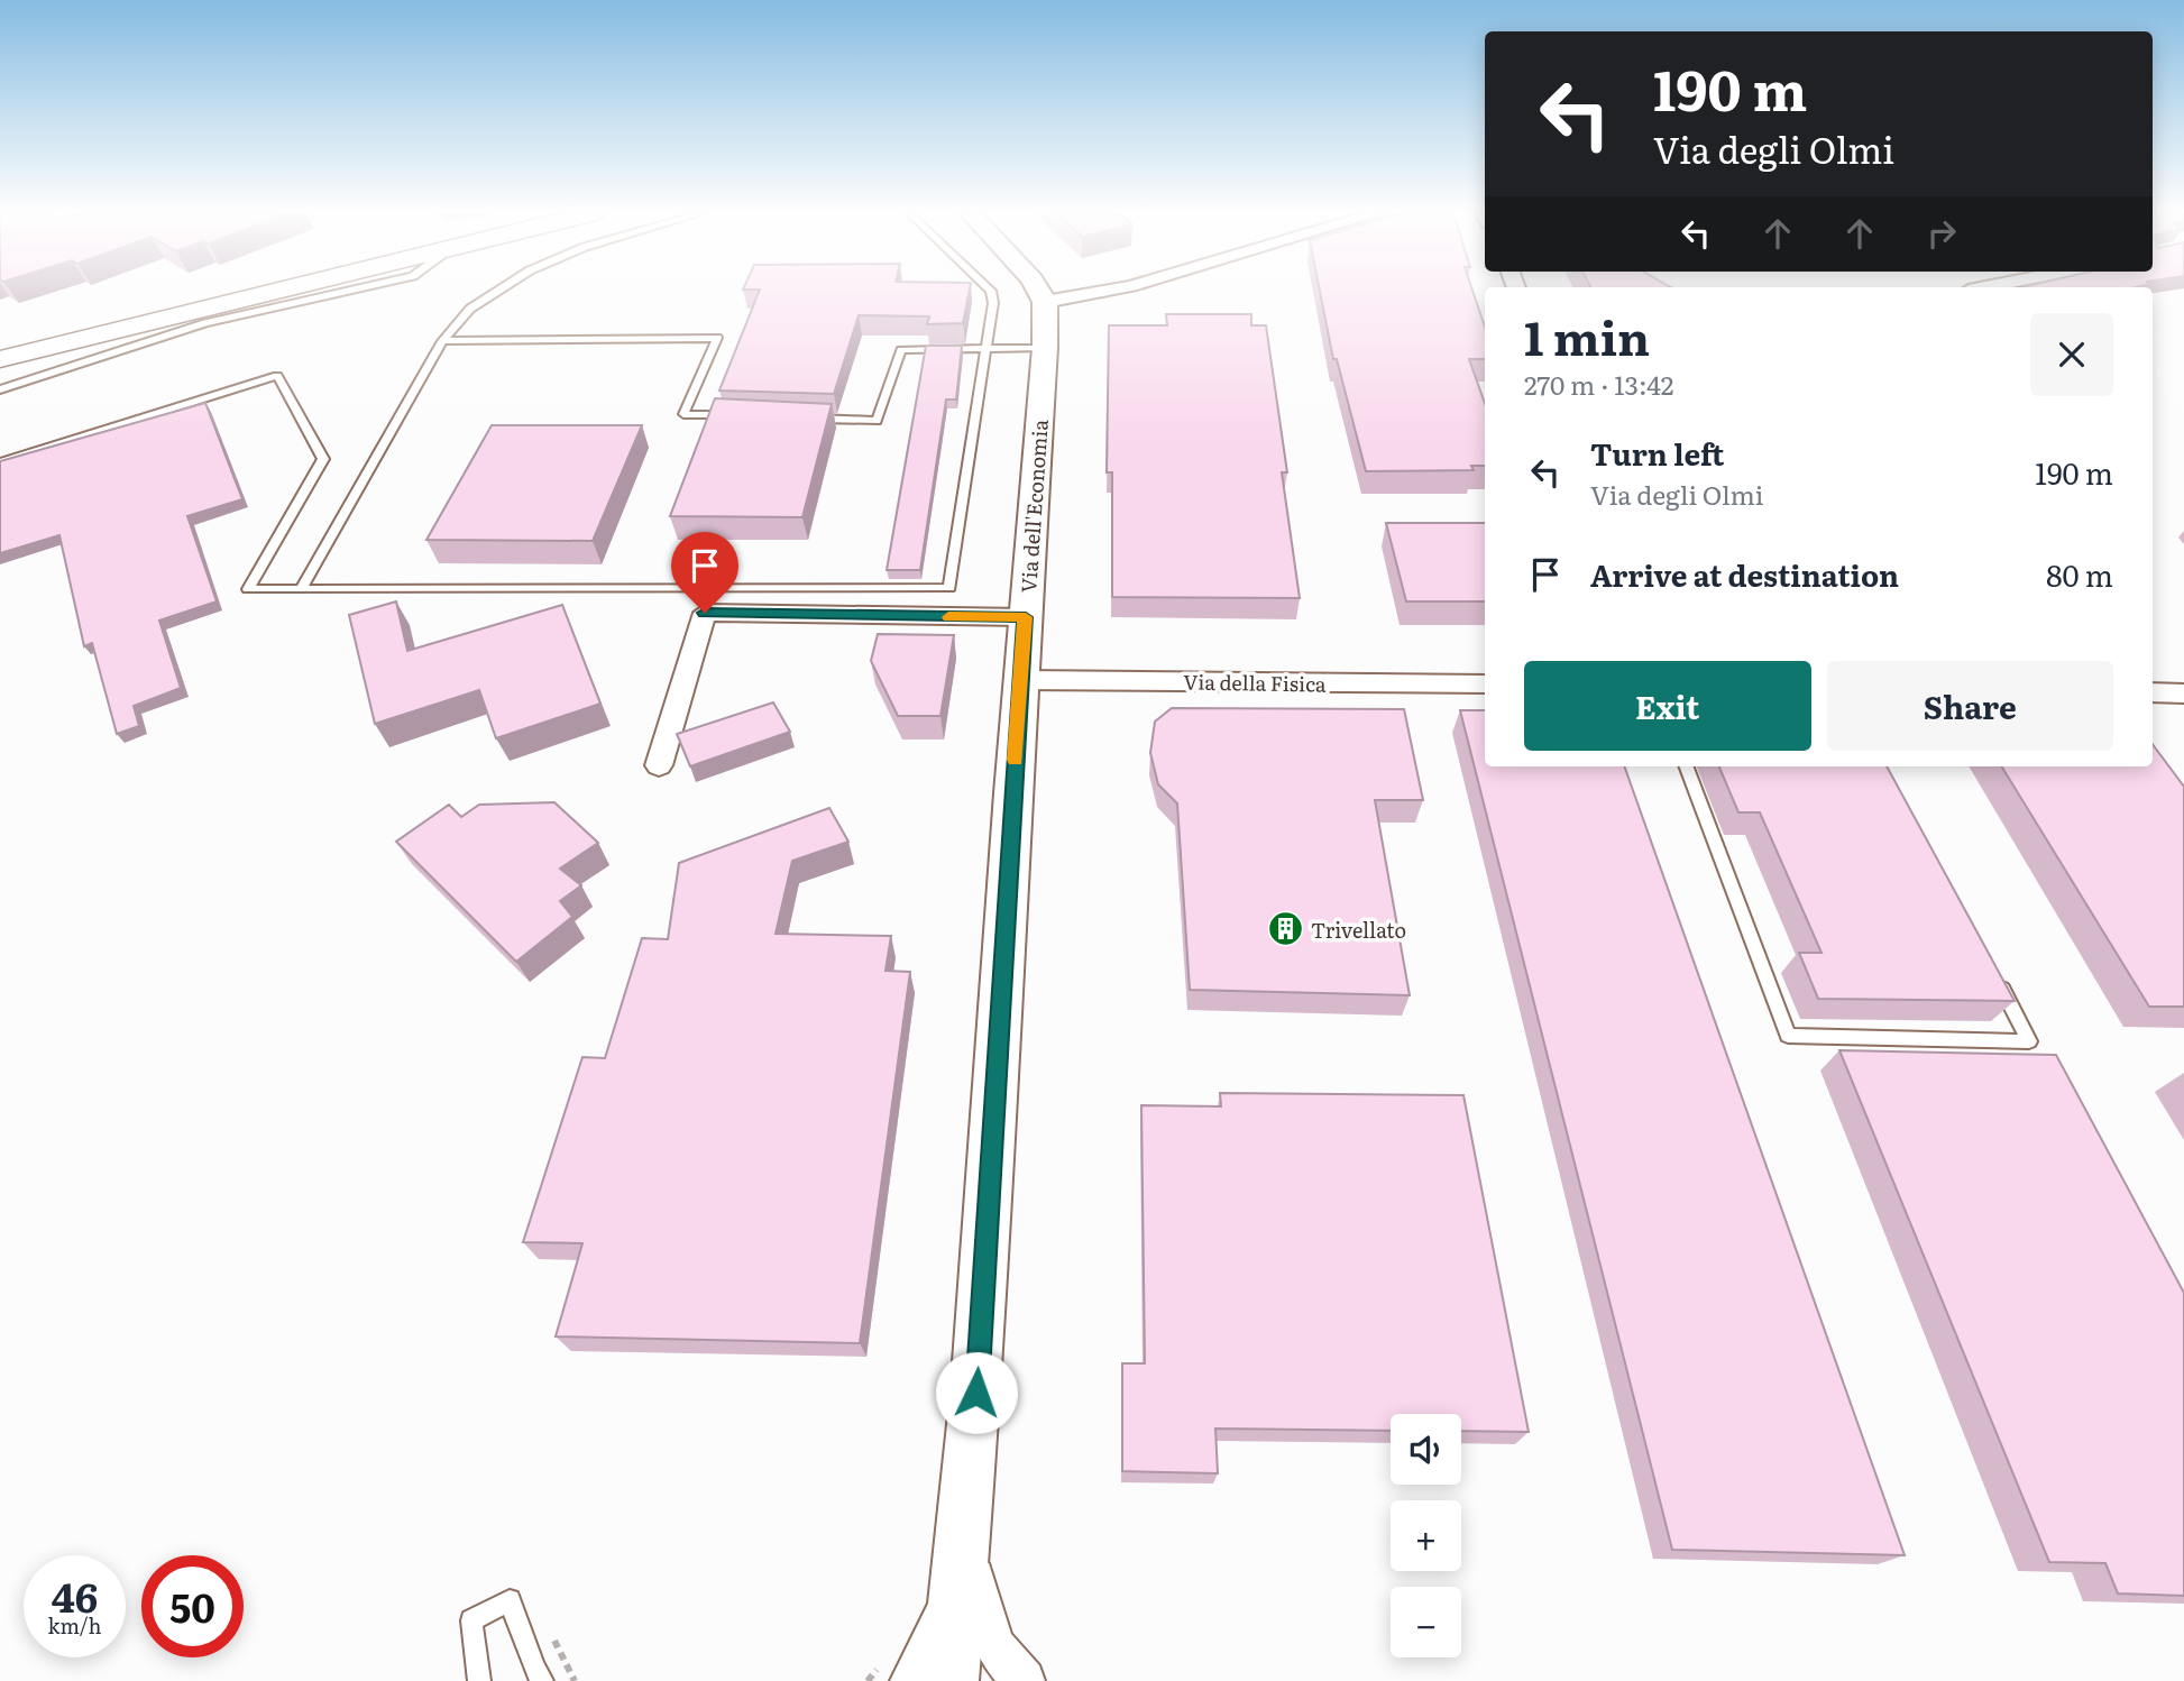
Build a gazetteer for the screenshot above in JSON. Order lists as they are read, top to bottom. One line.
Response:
{"streets":{"main road":["Via dell'Economia"],"street":["Via della Fisica"]},"crossings":[["Via dell'Economia","Via della Fisica"]],"places":{"building":["Trivellato"]},"page":{"turn":["190 m","Via degli Olmi"],"heading":["1 min","270 m · 13:42"],"list":[{"name":"Turn left","note":"Via degli Olmi","value":"190 m"},{"name":"Arrive at destination","value":"80 m"}],"buttons":["Exit","Share"],"map_buttons":["+","−"],"speed":"46 km/h","limit":"50"}}
